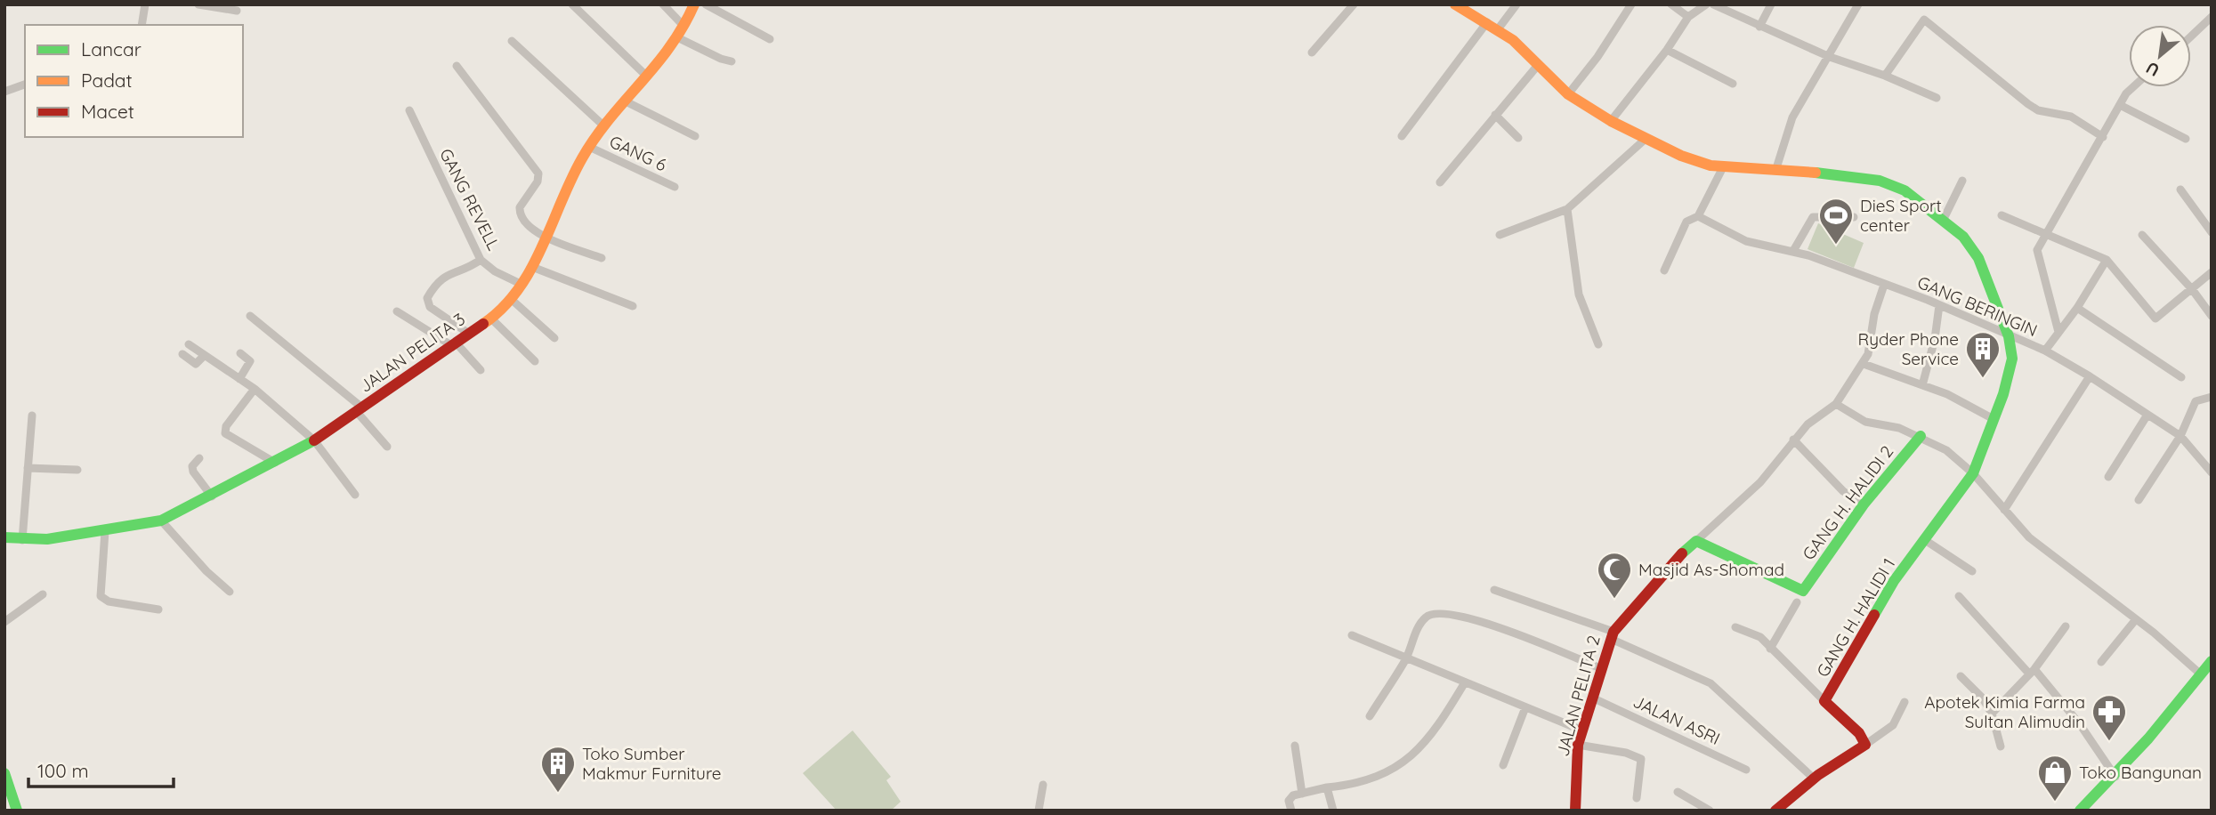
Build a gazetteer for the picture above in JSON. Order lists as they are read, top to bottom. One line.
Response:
{"streets":{"street":["GANG 6","GANG REVELL","GANG BERINGIN","JALAN PELITA 3","GANG H. HALIDI 2","GANG H. HALIDI 1","JALAN PELITA 2","JALAN ASRI"]},"crossings":[["GANG 6","JALAN PELITA 3"],["GANG REVELL","JALAN PELITA 3"],["GANG BERINGIN","GANG H. HALIDI 1"],["GANG H. HALIDI 2","JALAN PELITA 2"],["JALAN PELITA 2","JALAN ASRI"]],"places":{"sports":["DieS Sport center"],"building":["Ryder Phone Service","Toko Sumber Makmur Furniture"],"mosque":["Masjid As-Shomad"],"pharmacy":["Apotek Kimia Farma Sultan Alimudin"],"shop":["Toko Bangunan"]},"legend":["Lancar","Padat","Macet"],"scale_bar":"100 m","north":"bottom left"}
